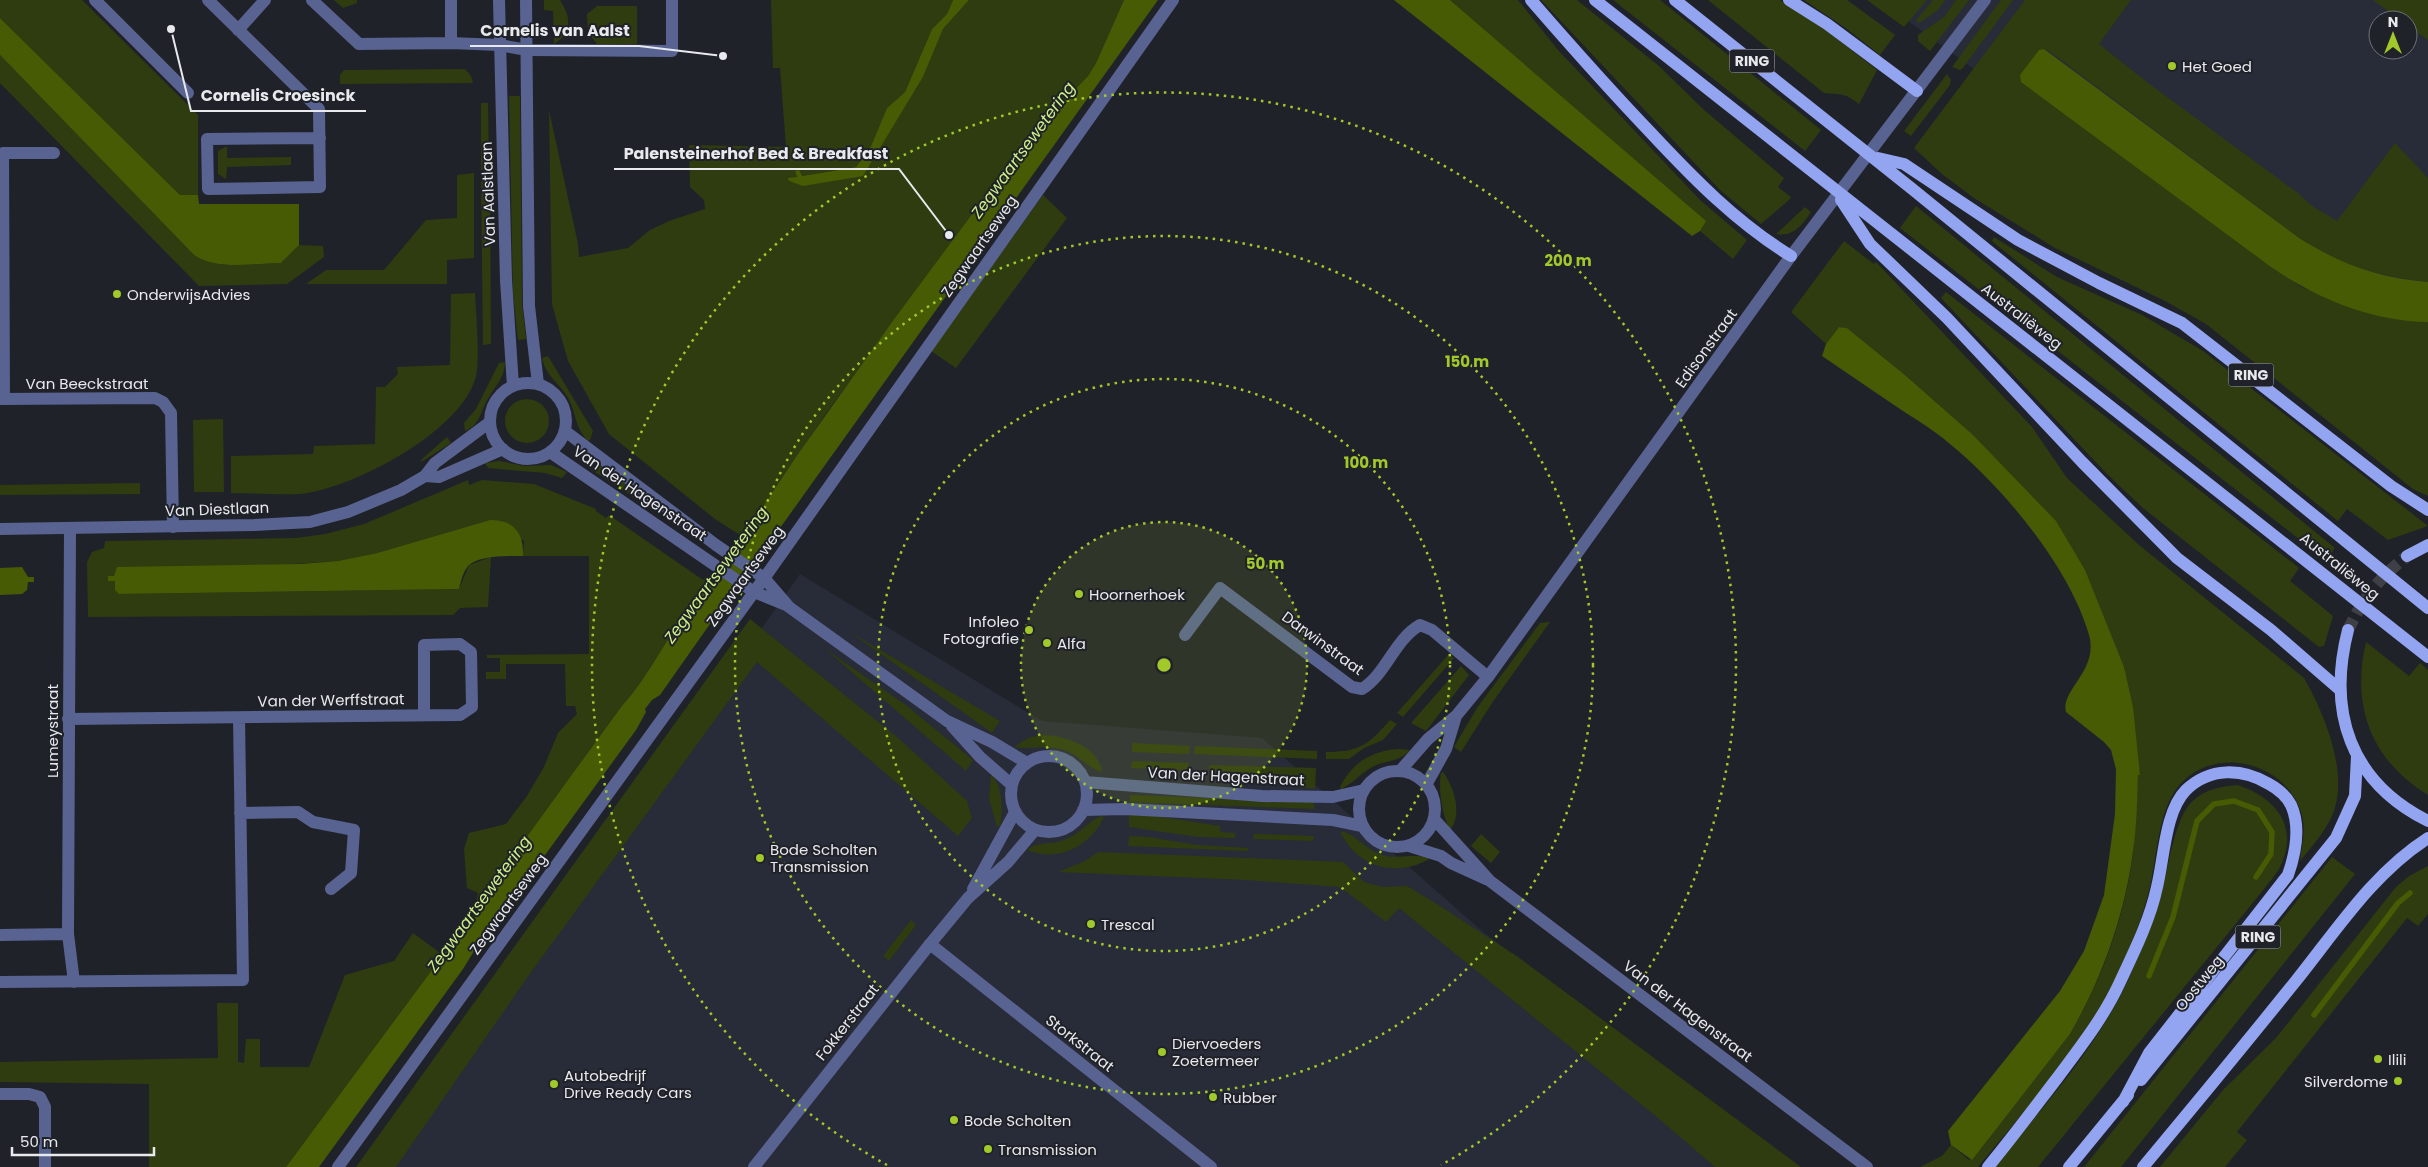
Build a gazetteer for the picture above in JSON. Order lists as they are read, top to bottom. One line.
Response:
{"streets":{"main road":["RING","Australiëweg","Oostweg"],"street":["Van Aalstlaan","Zegwaartseweg","Edisonstraat","Van Beeckstraat","Van der Hagenstraat","Van Diestlaan","Darwinstraat","Van der Werffstraat","Lumeystraat","Fokkerstraat","Storkstraat"]},"crossings":[["RING","Australiëweg"],["RING","Oostweg"],["Van Aalstlaan","Van der Hagenstraat"],["Van Aalstlaan","Van Diestlaan"],["Zegwaartseweg","Van der Hagenstraat"],["Edisonstraat","Van der Hagenstraat"],["Edisonstraat","Darwinstraat"],["Van Beeckstraat","Van Diestlaan"],["Van der Hagenstraat","Van Diestlaan"],["Van der Hagenstraat","Fokkerstraat"],["Van Diestlaan","Lumeystraat"],["Van der Werffstraat","Lumeystraat"],["Fokkerstraat","Storkstraat"]],"water":["Zegwaartsewetering"],"places":["Cornelis Croesinck","Cornelis van Aalst","Het Goed","Palensteinerhof Bed & Breakfast","OnderwijsAdvies","Hoornerhoek","Infoleo Fotografie","Alfa","Bode Scholten Transmission","Trescal","Diervoeders Zoetermeer","Ilili","Silverdome","Autobedrijf Drive Ready Cars","Rubber","Bode Scholten","Transmission"],"scale_bar":"50 m","north":"top","rings":["200 m","150 m","100 m","50 m"]}
